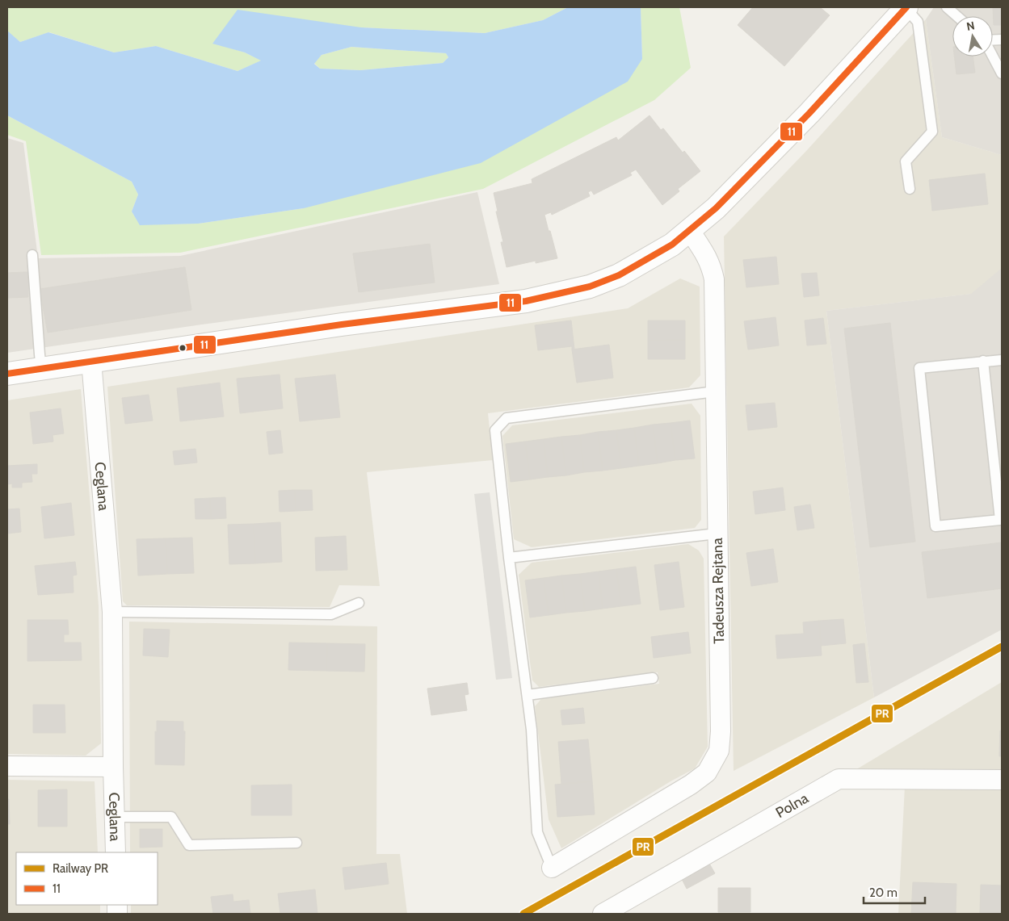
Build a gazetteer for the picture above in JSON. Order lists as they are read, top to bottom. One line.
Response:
{"streets":{"street":["Ceglana","Tadeusza Rejtana","Polna"]},"lines":["transit line 11","rail line PR"],"legend":["Railway PR","11"],"scale_bar":"20 m","north":"top"}
